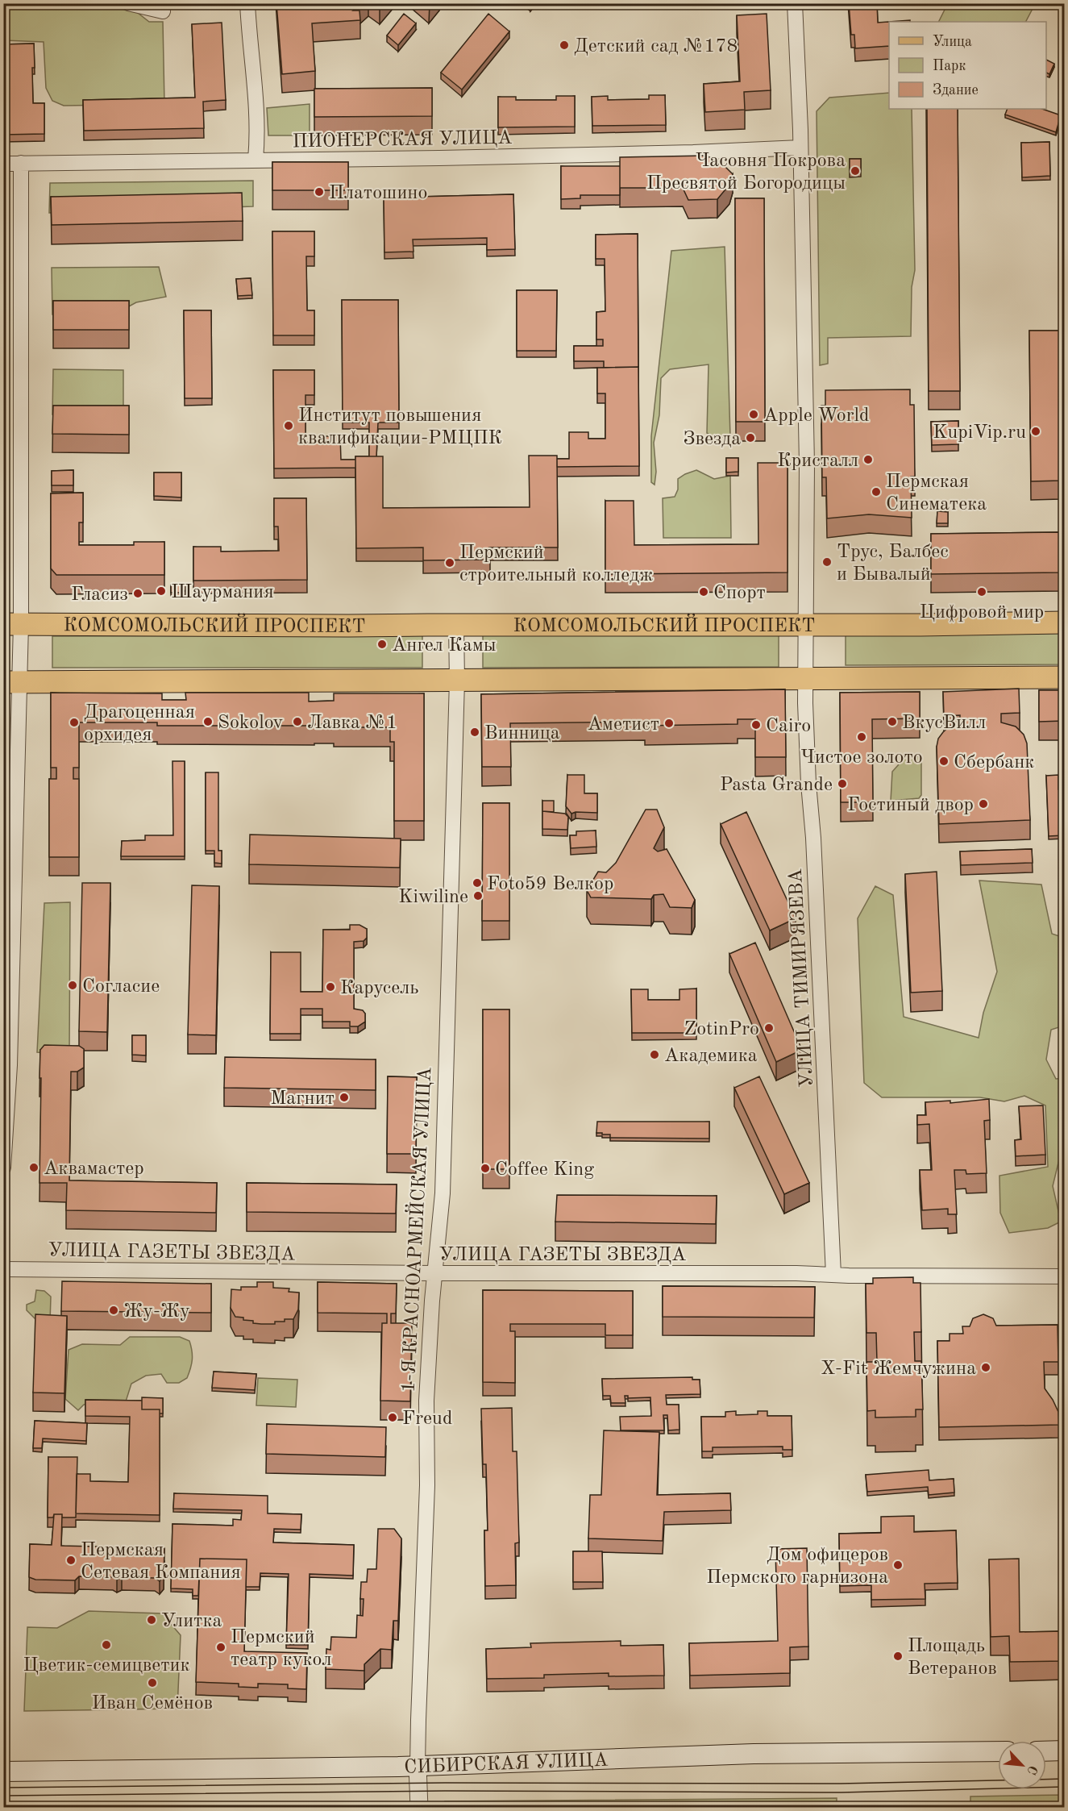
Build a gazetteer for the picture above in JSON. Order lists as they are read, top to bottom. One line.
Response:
{"streets":{"main road":["КОМСОМОЛЬСКИЙ ПРОСПЕКТ","СИБИРСКАЯ УЛИЦА"],"street":["ПИОНЕРСКАЯ УЛИЦА","УЛИЦА ТИМИРЯЗЕВА","1-Я КРАСНОАРМЕЙСКАЯ УЛИЦА","УЛИЦА ГАЗЕТЫ ЗВЕЗДА"]},"crossings":[["ПИОНЕРСКАЯ УЛИЦА","УЛИЦА ТИМИРЯЗЕВА"],["КОМСОМОЛЬСКИЙ ПРОСПЕКТ","УЛИЦА ТИМИРЯЗЕВА"],["КОМСОМОЛЬСКИЙ ПРОСПЕКТ","1-Я КРАСНОАРМЕЙСКАЯ УЛИЦА"],["УЛИЦА ТИМИРЯЗЕВА","УЛИЦА ГАЗЕТЫ ЗВЕЗДА"],["1-Я КРАСНОАРМЕЙСКАЯ УЛИЦА","УЛИЦА ГАЗЕТЫ ЗВЕЗДА"],["1-Я КРАСНОАРМЕЙСКАЯ УЛИЦА","СИБИРСКАЯ УЛИЦА"]],"places":["Детский сад №178","Часовня Покрова Пресвятой Богородицы","Платошино","Apple World","Институт повышения квалификации-РМЦПК","KupiVip.ru","Звезда","Кристалл","Пермская Синематека","Трус, Балбес и Бывалый","Пермский строительный колледж","Шаурмания","Спорт","Цифровой мир","Гласиз","Ангел Камы","Sokolov","Лавка №1","ВкусВилл","Драгоценная орхидея","Аметист","Cairo","Винница","Чистое золото","Сбербанк","Pasta Grande","Гостиный двор","Foto59 Велкор","Kiwiline","Согласие","Карусель","ZotinPro","Академика","Магнит","Аквамастер","Coffee King","Жу-Жу","X-Fit Жемчужина","Freud","Пермская Сетевая Компания","Дом офицеров Пермского гарнизона","Улитка","Цветик-семицветик","Пермский театр кукол","Площадь Ветеранов","Иван Семёнов"],"legend":["Улица","Парк","Здание"],"north":"bottom right"}
